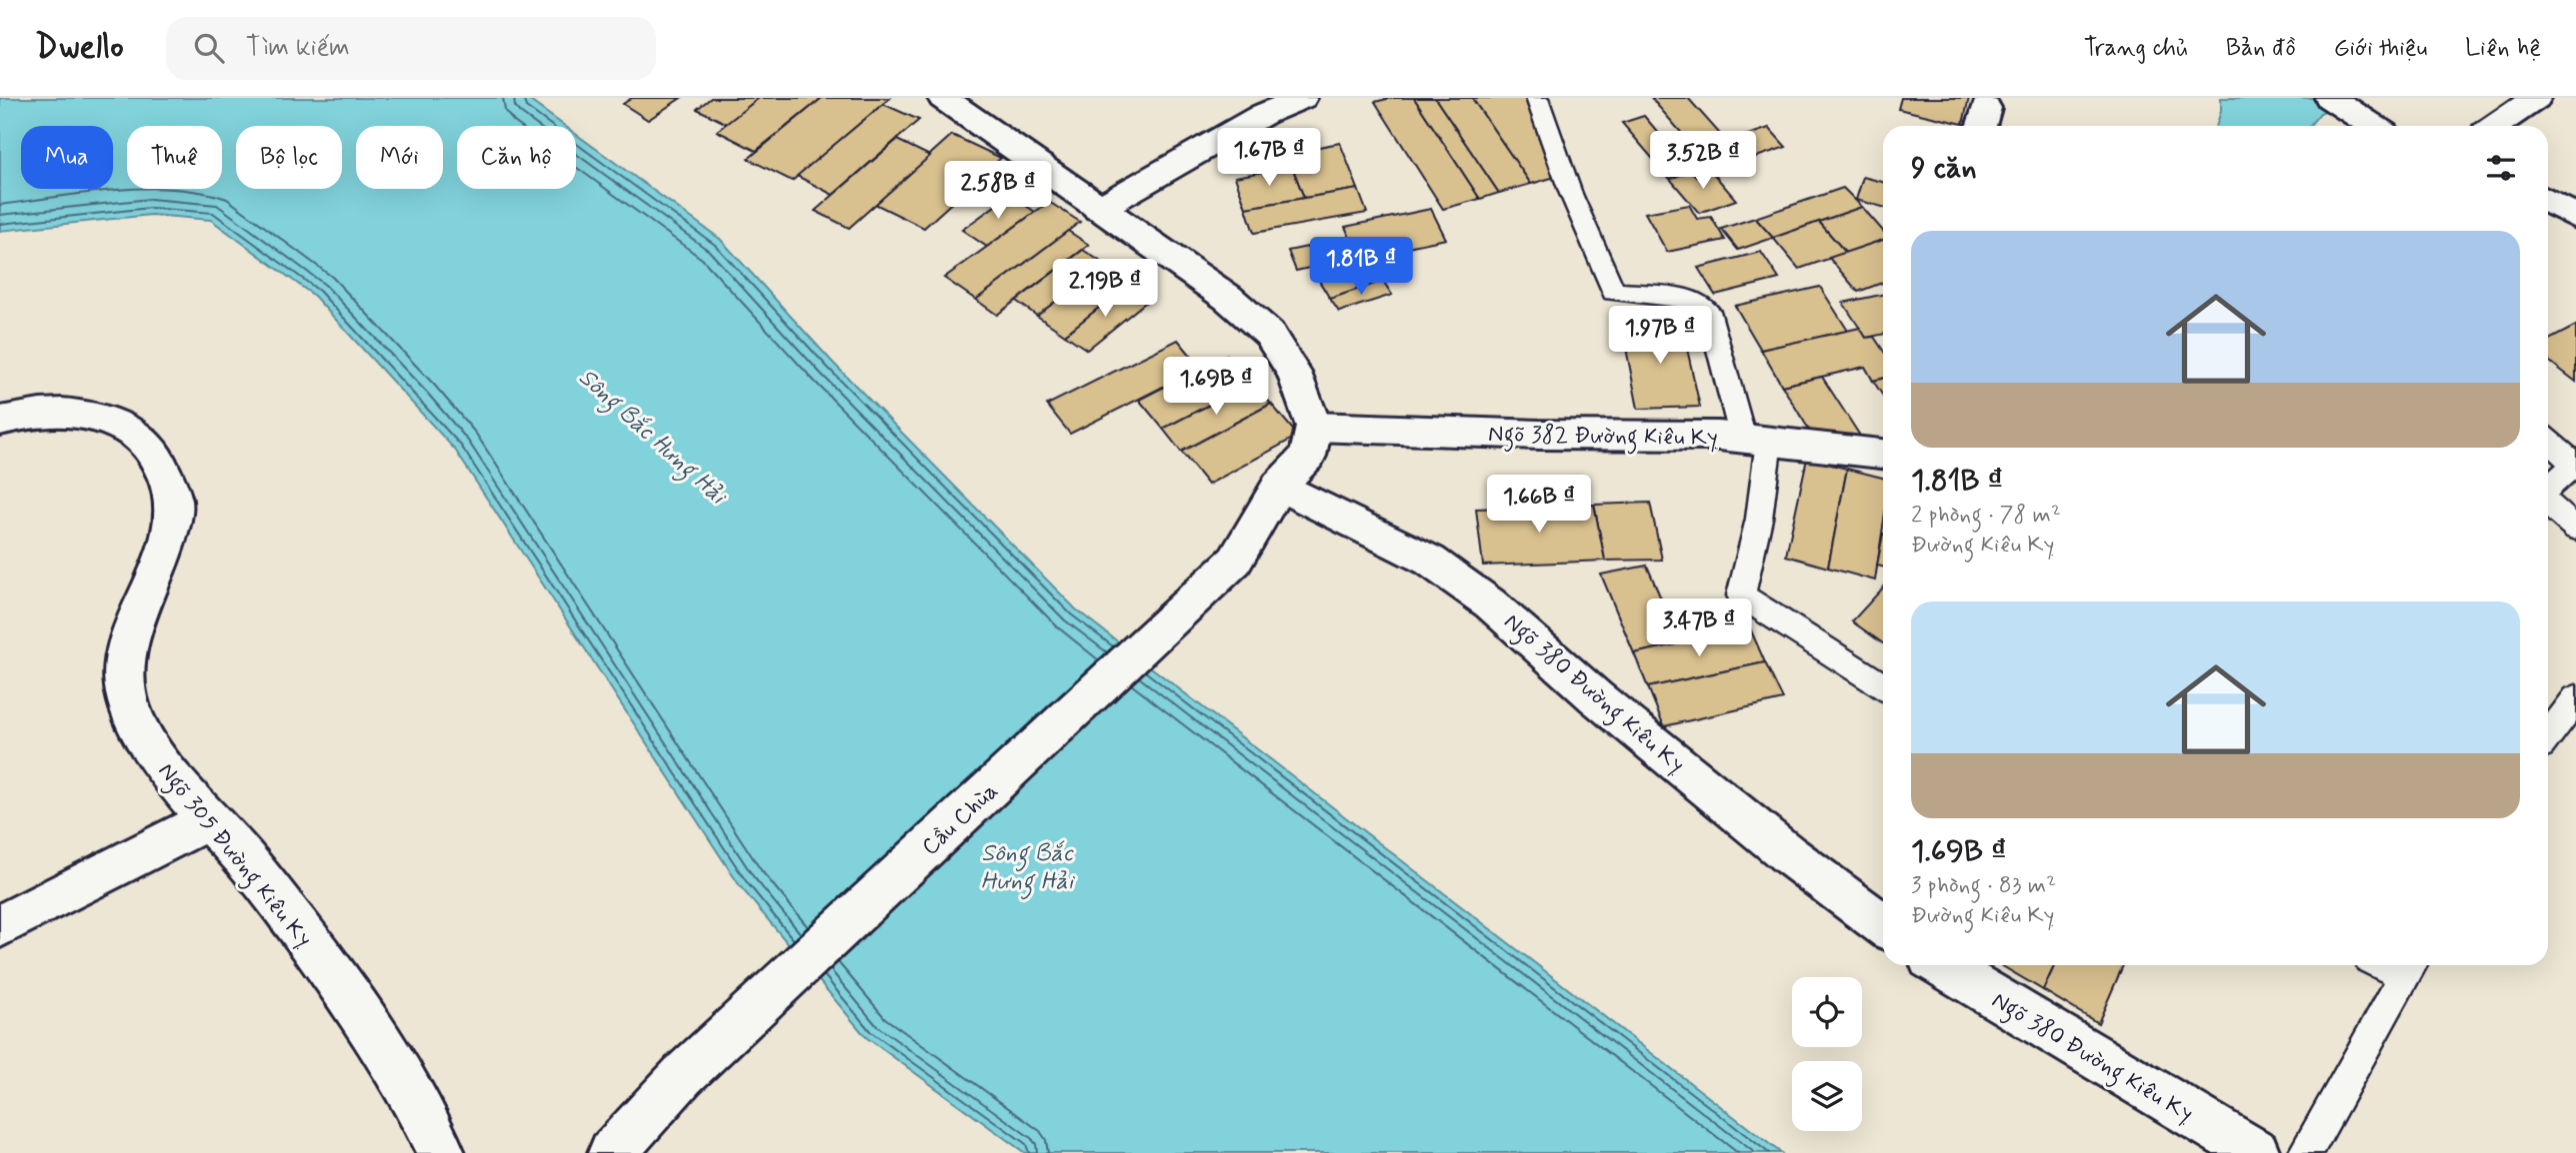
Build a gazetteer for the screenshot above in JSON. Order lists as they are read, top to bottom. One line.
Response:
{"streets":{"street":["Ngõ 382 Đường Kiêu Kỵ","Ngõ 380 Đường Kiêu Kỵ","Cầu Chùa","Ngõ 305 Đường Kiêu Kỵ"]},"crossings":[["Ngõ 382 Đường Kiêu Kỵ","Cầu Chùa"],["Ngõ 380 Đường Kiêu Kỵ","Cầu Chùa"]],"water":["Sông Bắc Hưng Hải"],"page":{"header":"Dwello","search":"Tìm kiếm","nav":["Trang chủ","Bản đồ","Giới thiệu","Liên hệ"],"chip":["Mua","Thuê","Bộ lọc","Mới","Căn hộ"],"heading":"9 căn","price":["1.67B ₫","3.52B ₫","2.58B ₫","1.81B ₫","2.19B ₫","1.97B ₫","1.69B ₫","1.66B ₫","3.47B ₫"],"list":[{"name":"1.81B ₫","note":"2 phòng · 78 m² · Đường Kiêu Kỵ"},{"name":"1.69B ₫","note":"3 phòng · 83 m² · Đường Kiêu Kỵ"}]}}
